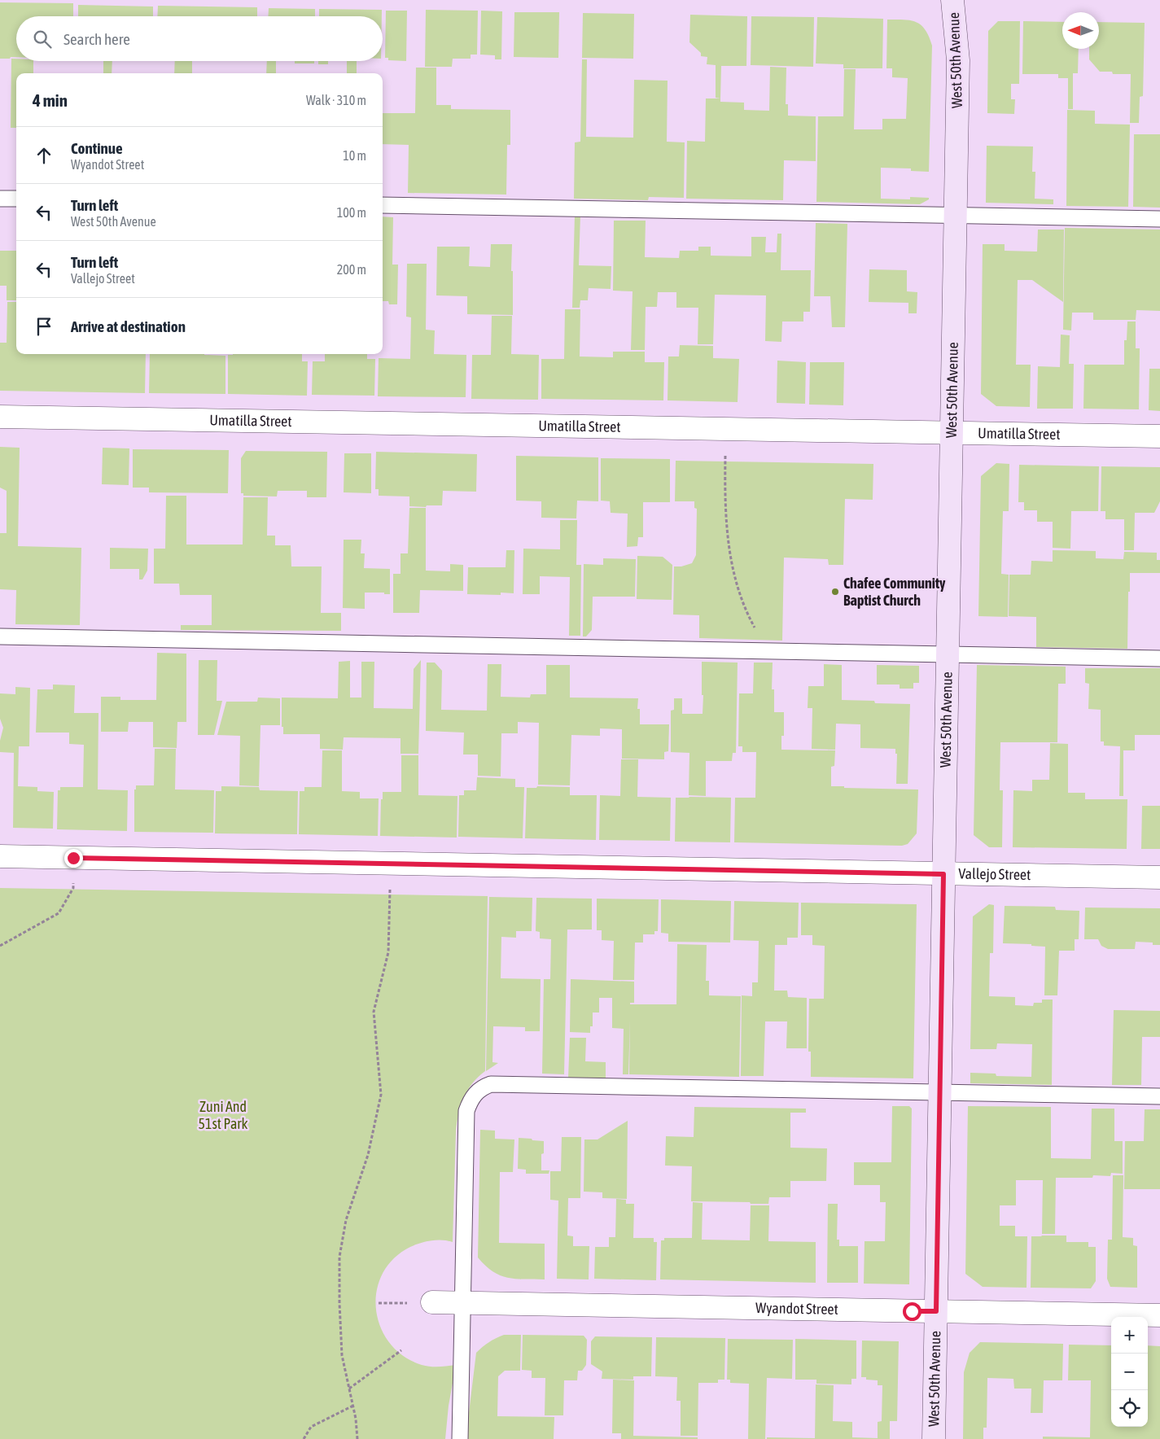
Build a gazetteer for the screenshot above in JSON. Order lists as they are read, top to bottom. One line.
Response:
{"streets":{"street":["West 50th Avenue","Umatilla Street","Vallejo Street","Wyandot Street"]},"crossings":[["West 50th Avenue","Umatilla Street"],["West 50th Avenue","Vallejo Street"],["West 50th Avenue","Wyandot Street"]],"parks":["Zuni And 51st Park"],"places":["Chafee Community Baptist Church"],"north":"left","page":{"search":"Search here","heading":["4 min","Walk · 310 m"],"list":[["Continue","Wyandot Street","10 m"],["Turn left","West 50th Avenue","100 m"],["Turn left","Vallejo Street","200 m"],"Arrive at destination"],"map_buttons":["+","−"]}}
